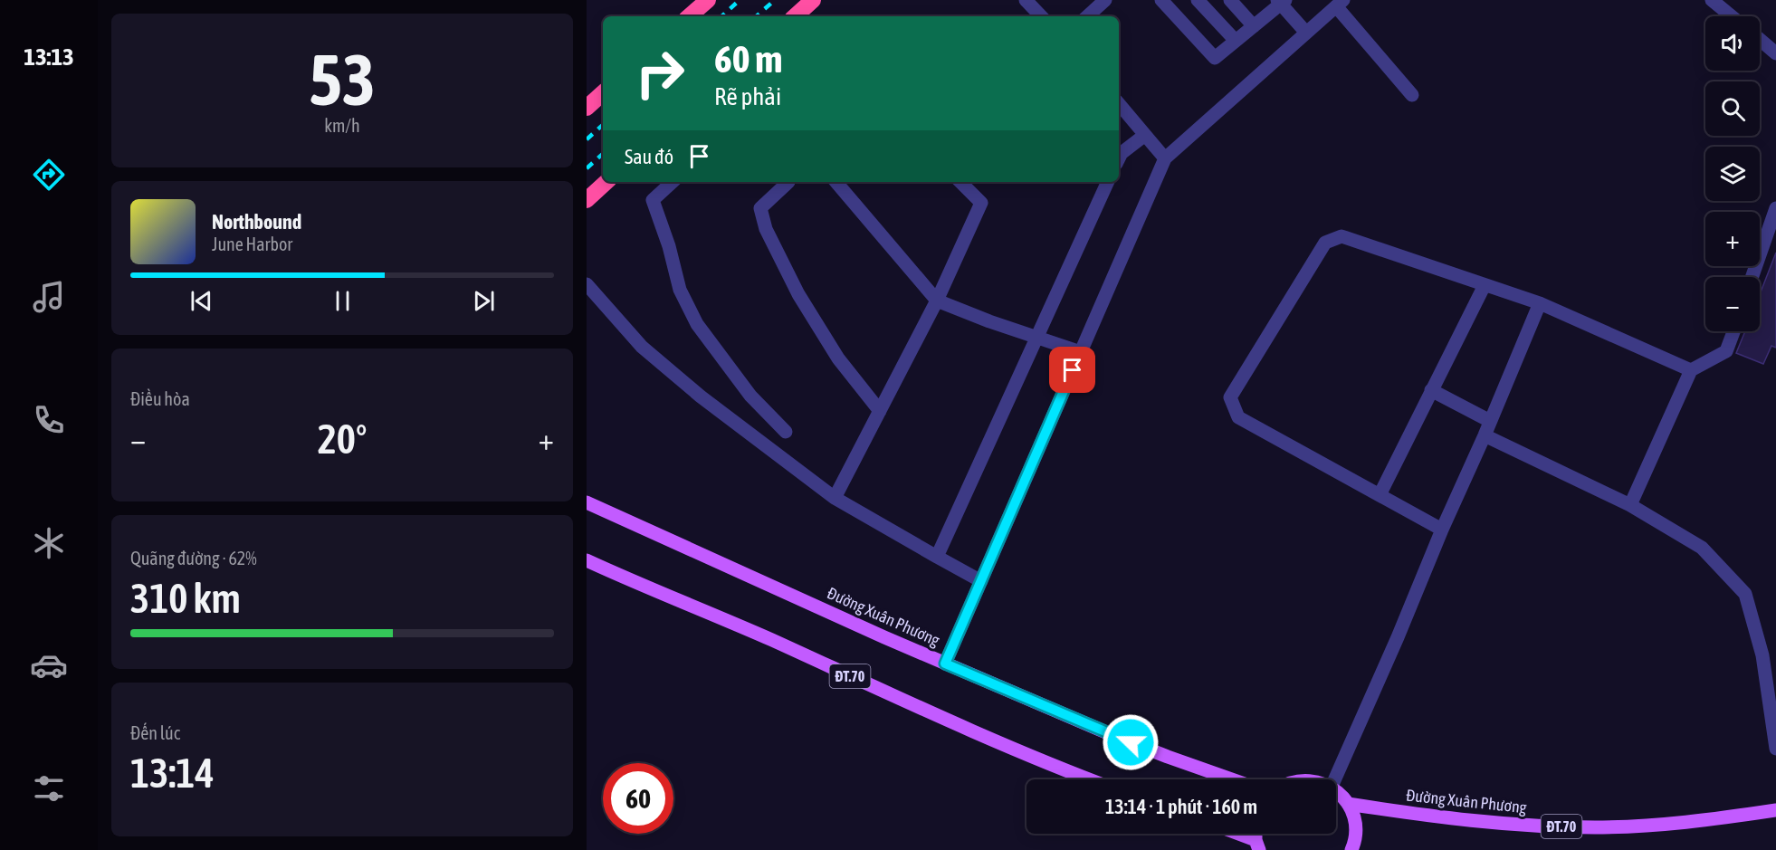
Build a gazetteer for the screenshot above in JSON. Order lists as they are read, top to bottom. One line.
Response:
{"streets":{"main road":["Đường Xuân Phương","ĐT.70"]},"page":{"tabs":"13:13","tile":[["53","km/h"],"Điều hòa",["Quãng đường · 62%","310 km"],["Đến lúc","13:14"]],"map_buttons":["+","−"],"turn":["60 m","Rẽ phải"],"then":"Sau đó","song":["Northbound","June Harbor"],"heat":["−","20°","+"],"limit":"60","trip":"13:14 · 1 phút · 160 m"}}
